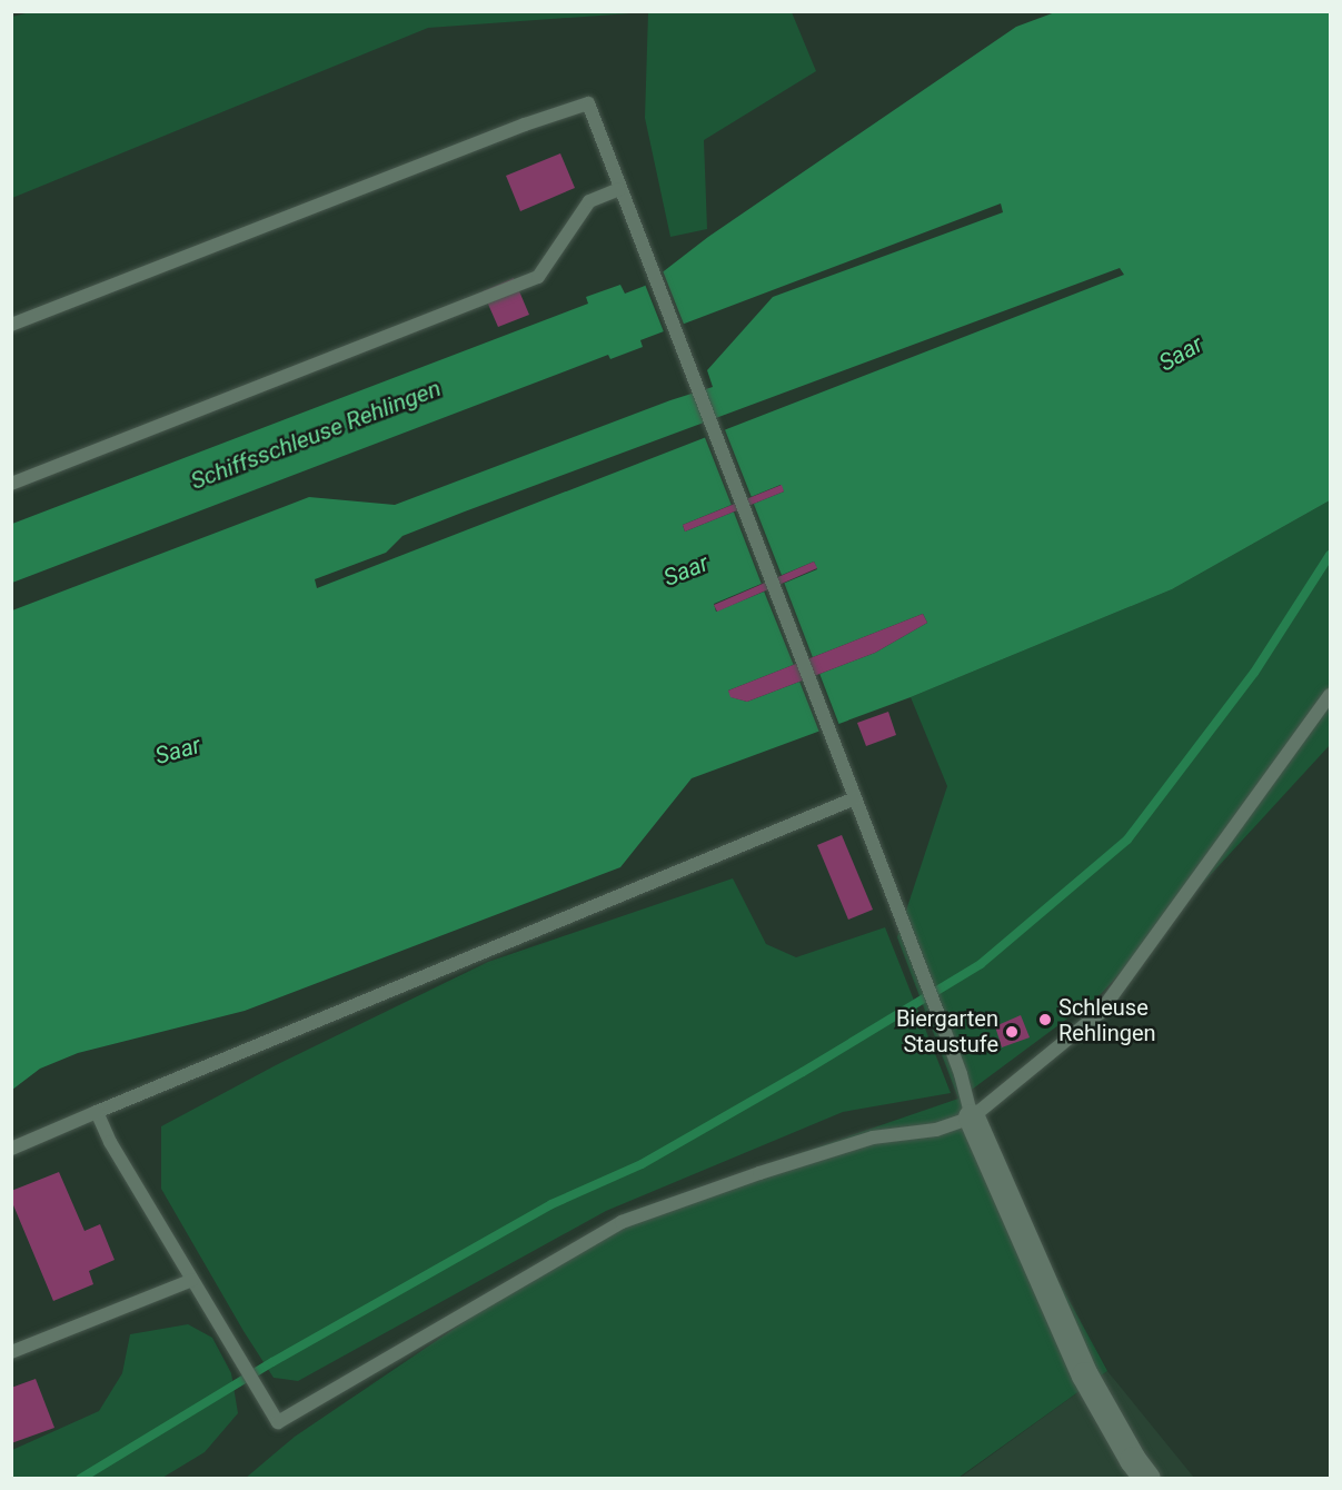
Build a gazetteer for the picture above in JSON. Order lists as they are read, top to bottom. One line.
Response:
{"water":["Saar","Schiffsschleuse Rehlingen"],"places":["Schleuse Rehlingen","Biergarten Staustufe"]}
